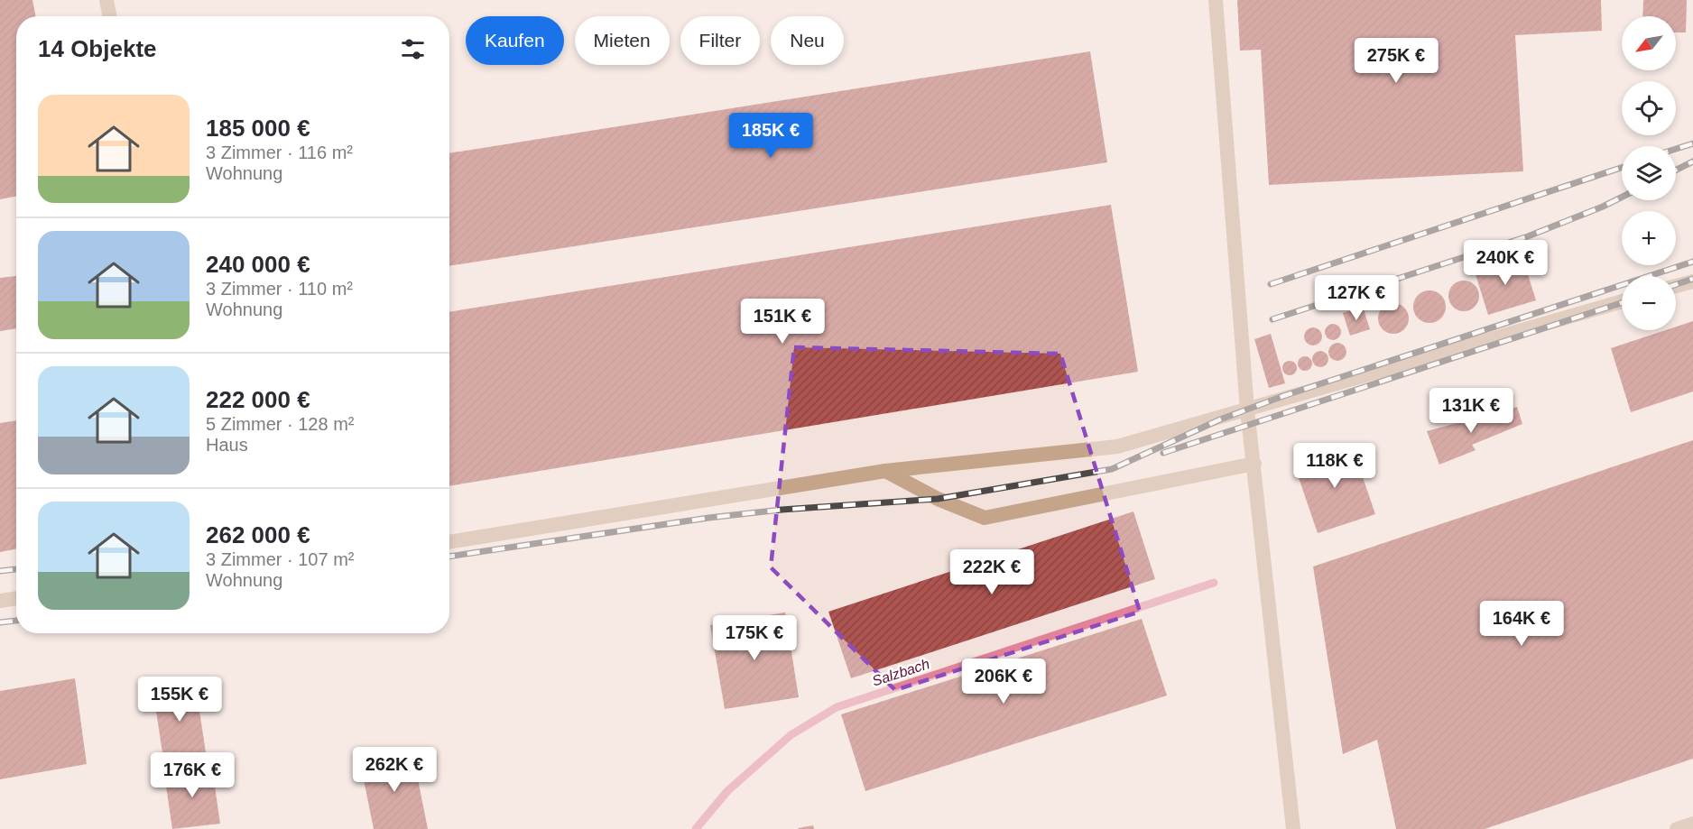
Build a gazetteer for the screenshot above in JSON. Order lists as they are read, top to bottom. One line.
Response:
{"water":["Salzbach"],"north":"bottom left","page":{"map_buttons":["+","−"],"chip":["Kaufen","Mieten","Filter","Neu"],"heading":"14 Objekte","price":["275K €","185K €","240K €","127K €","151K €","131K €","118K €","222K €","164K €","175K €","206K €","155K €","262K €","176K €"],"list":[{"name":"185 000 €","note":"3 Zimmer · 116 m² · Wohnung"},{"name":"240 000 €","note":"3 Zimmer · 110 m² · Wohnung"},{"name":"222 000 €","note":"5 Zimmer · 128 m² · Haus"},{"name":"262 000 €","note":"3 Zimmer · 107 m² · Wohnung"}]}}
